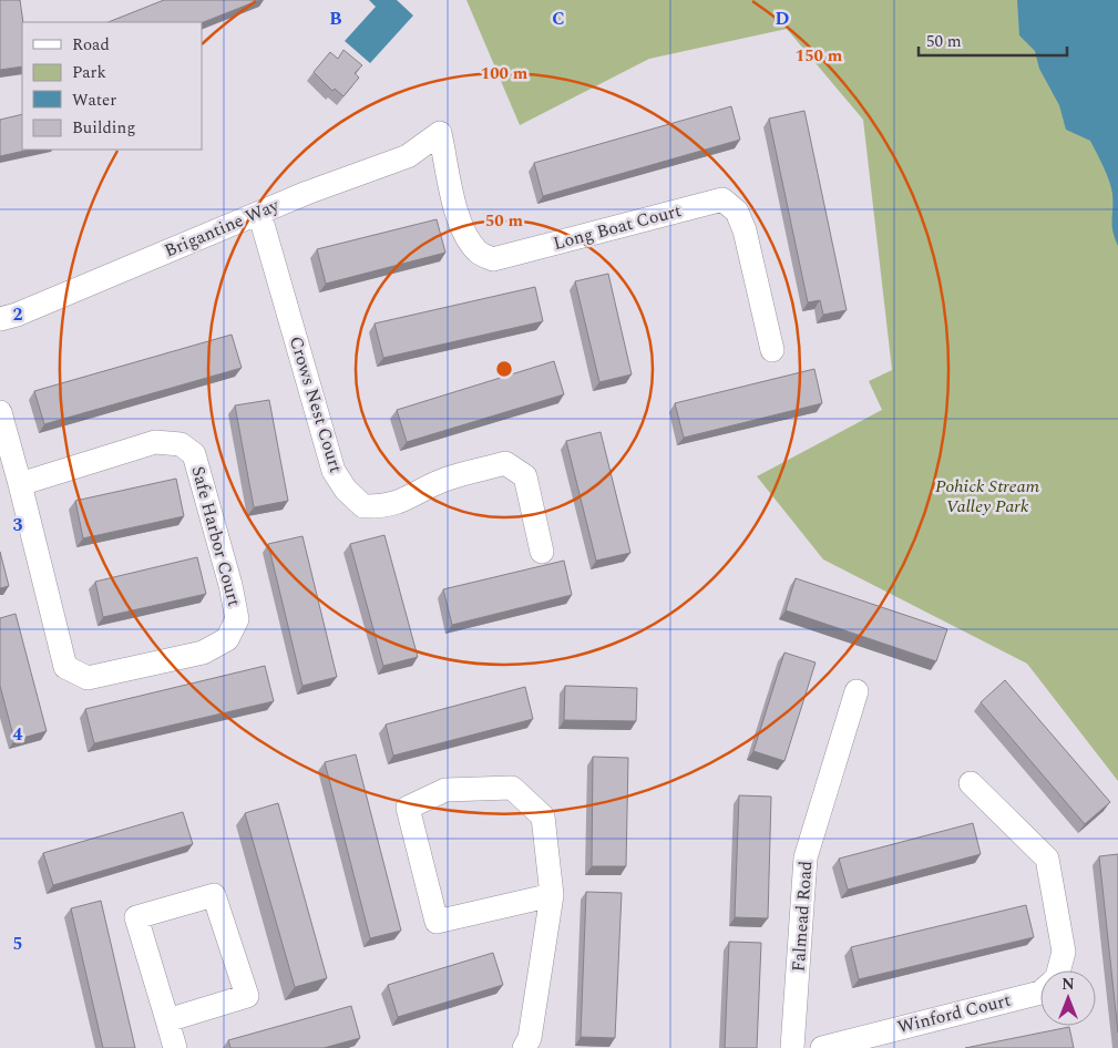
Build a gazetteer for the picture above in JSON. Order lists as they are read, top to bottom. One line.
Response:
{"streets":{"street":["Long Boat Court","Brigantine Way","Crows Nest Court","Safe Harbor Court","Falmead Road","Winford Court"]},"crossings":[["Long Boat Court","Brigantine Way"],["Brigantine Way","Crows Nest Court"]],"parks":["Pohick Stream Valley Park"],"legend":["Road","Park","Water","Building"],"scale_bar":"50 m","north":"top","grid":{"columns":["B","C","D"],"rows":["2","3","4","5"]},"rings":["150 m","100 m","50 m"]}
